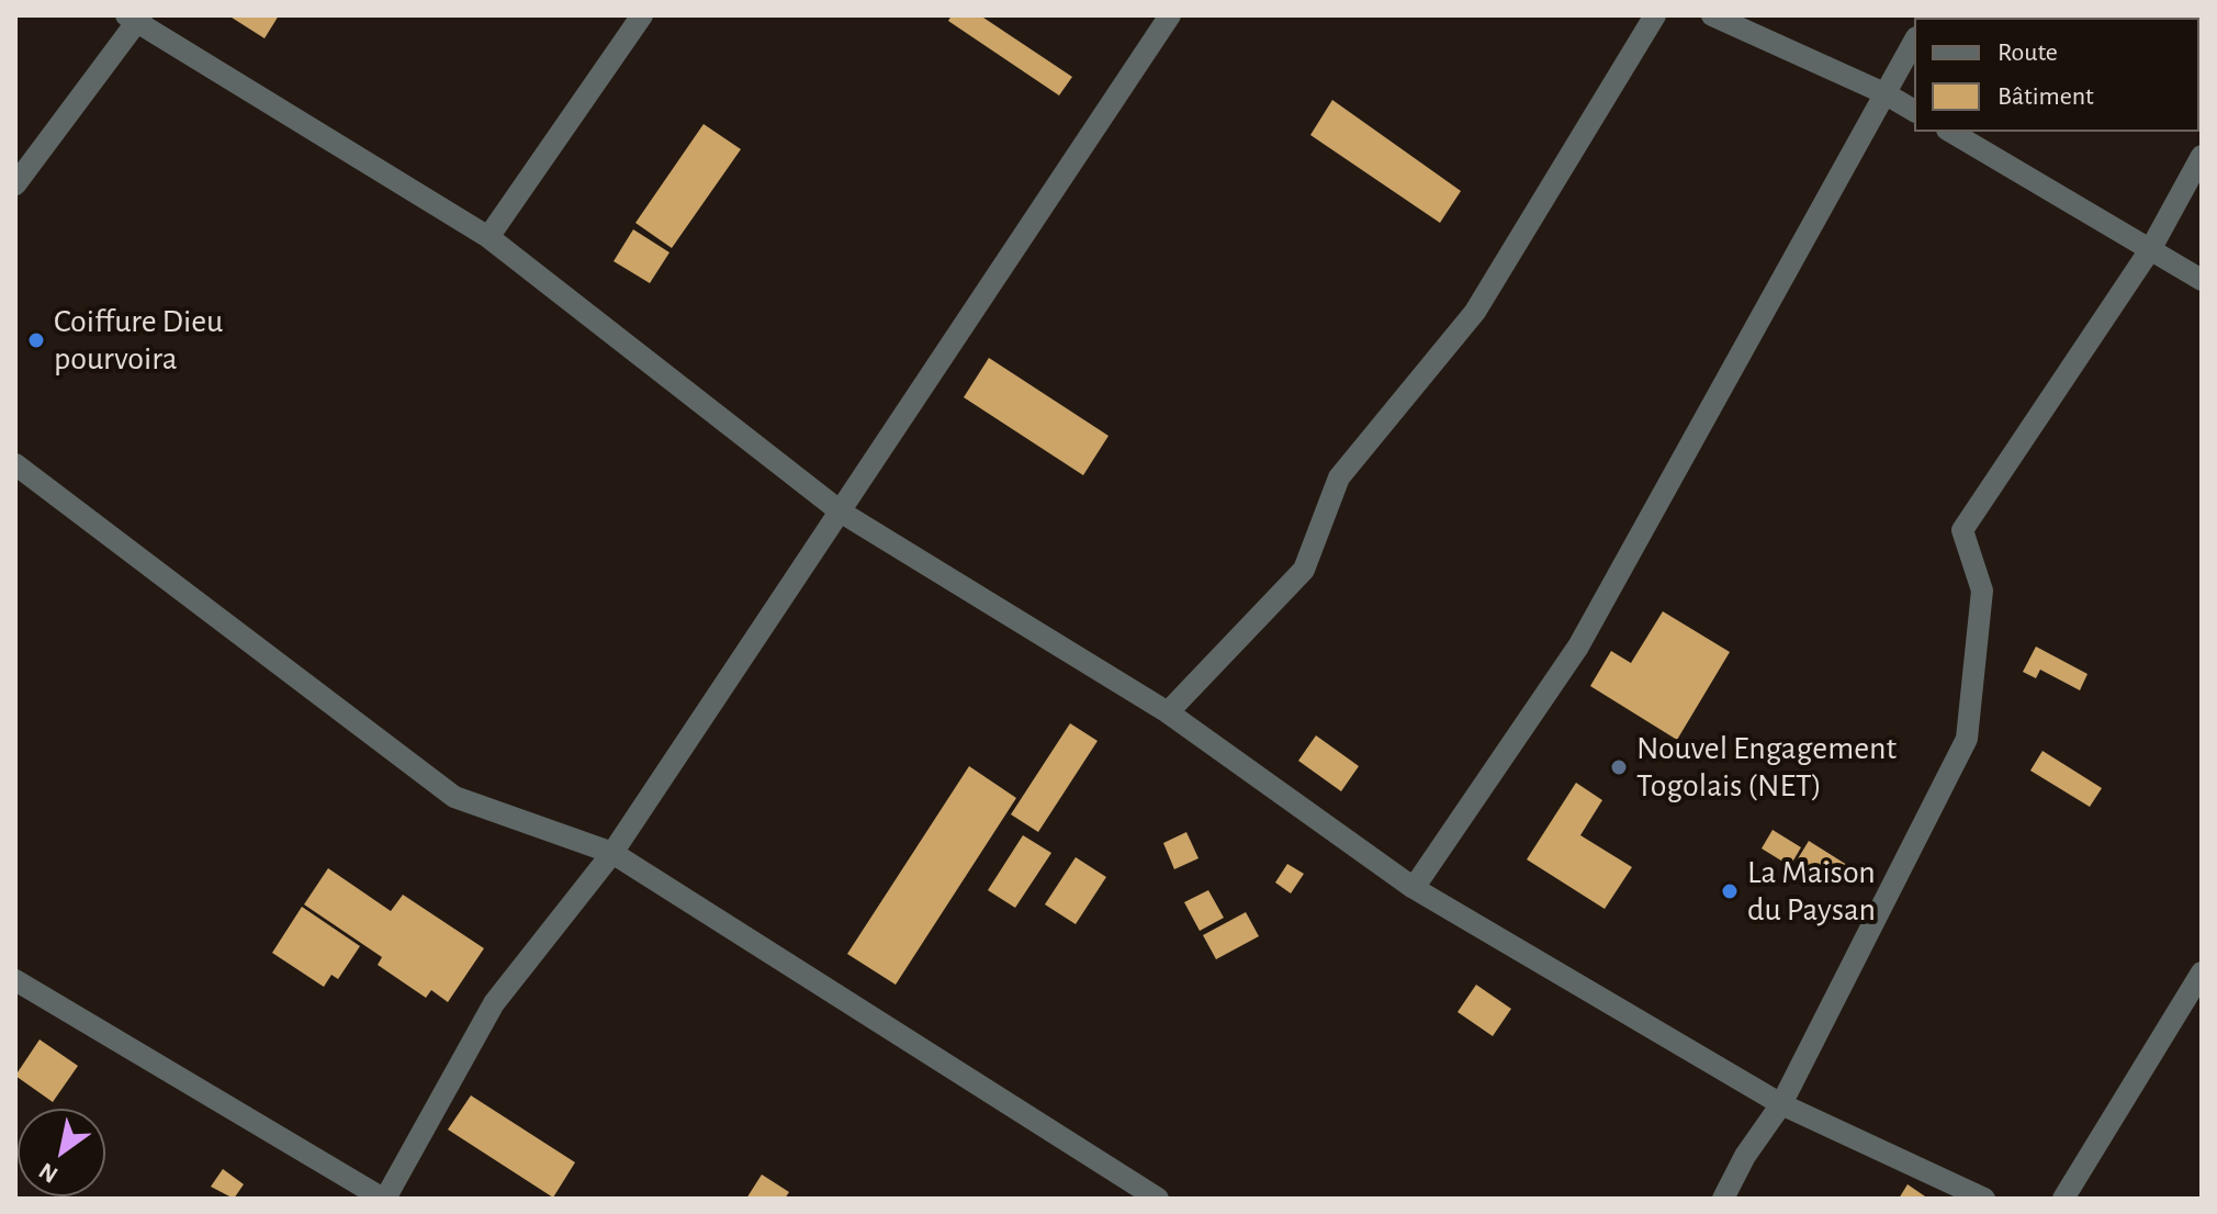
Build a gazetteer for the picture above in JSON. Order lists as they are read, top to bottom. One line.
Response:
{"places":["Coiffure Dieu pourvoira","Nouvel Engagement Togolais (NET)","La Maison du Paysan"],"legend":["Route","Bâtiment"],"north":"bottom left"}
